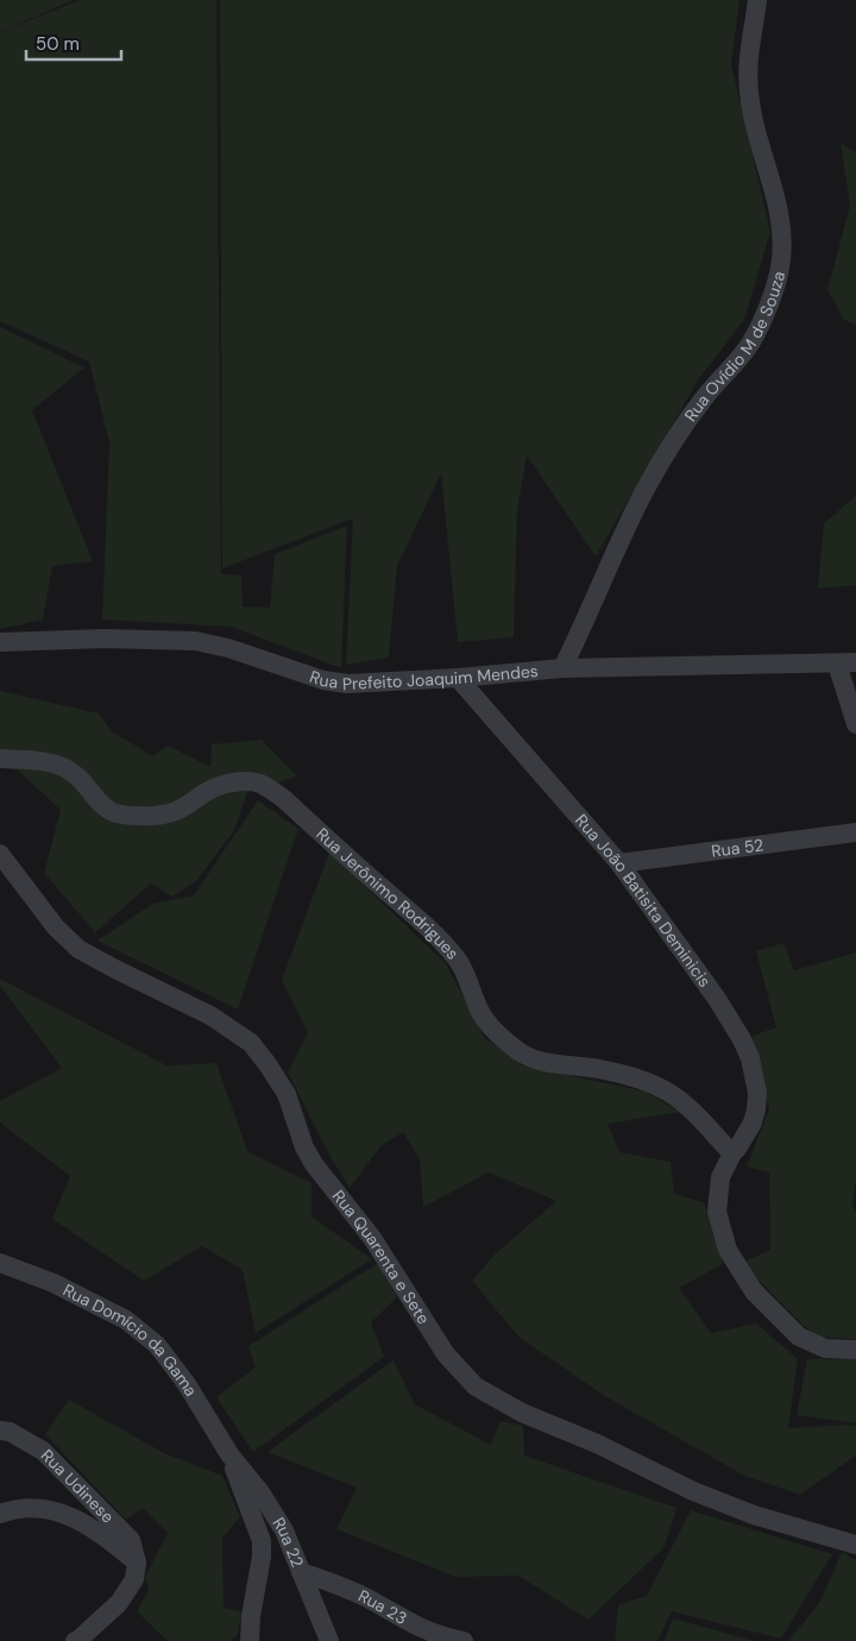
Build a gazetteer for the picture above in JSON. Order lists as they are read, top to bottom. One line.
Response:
{"streets":{"street":["Rua Ovídio M de Souza","Rua Prefeito Joaquim Mendes","Rua 52","Rua Jerônimo Rodrigues","Rua João Batisita Deminicis","Rua Quarenta e Sete","Rua Domício da Gama","Rua Udinese","Rua 22","Rua 23"]},"crossings":[["Rua Ovídio M de Souza","Rua Prefeito Joaquim Mendes"],["Rua Prefeito Joaquim Mendes","Rua João Batisita Deminicis"],["Rua 52","Rua João Batisita Deminicis"],["Rua Jerônimo Rodrigues","Rua João Batisita Deminicis"],["Rua Domício da Gama","Rua 22"],["Rua 22","Rua 23"]],"scale_bar":"50 m"}
